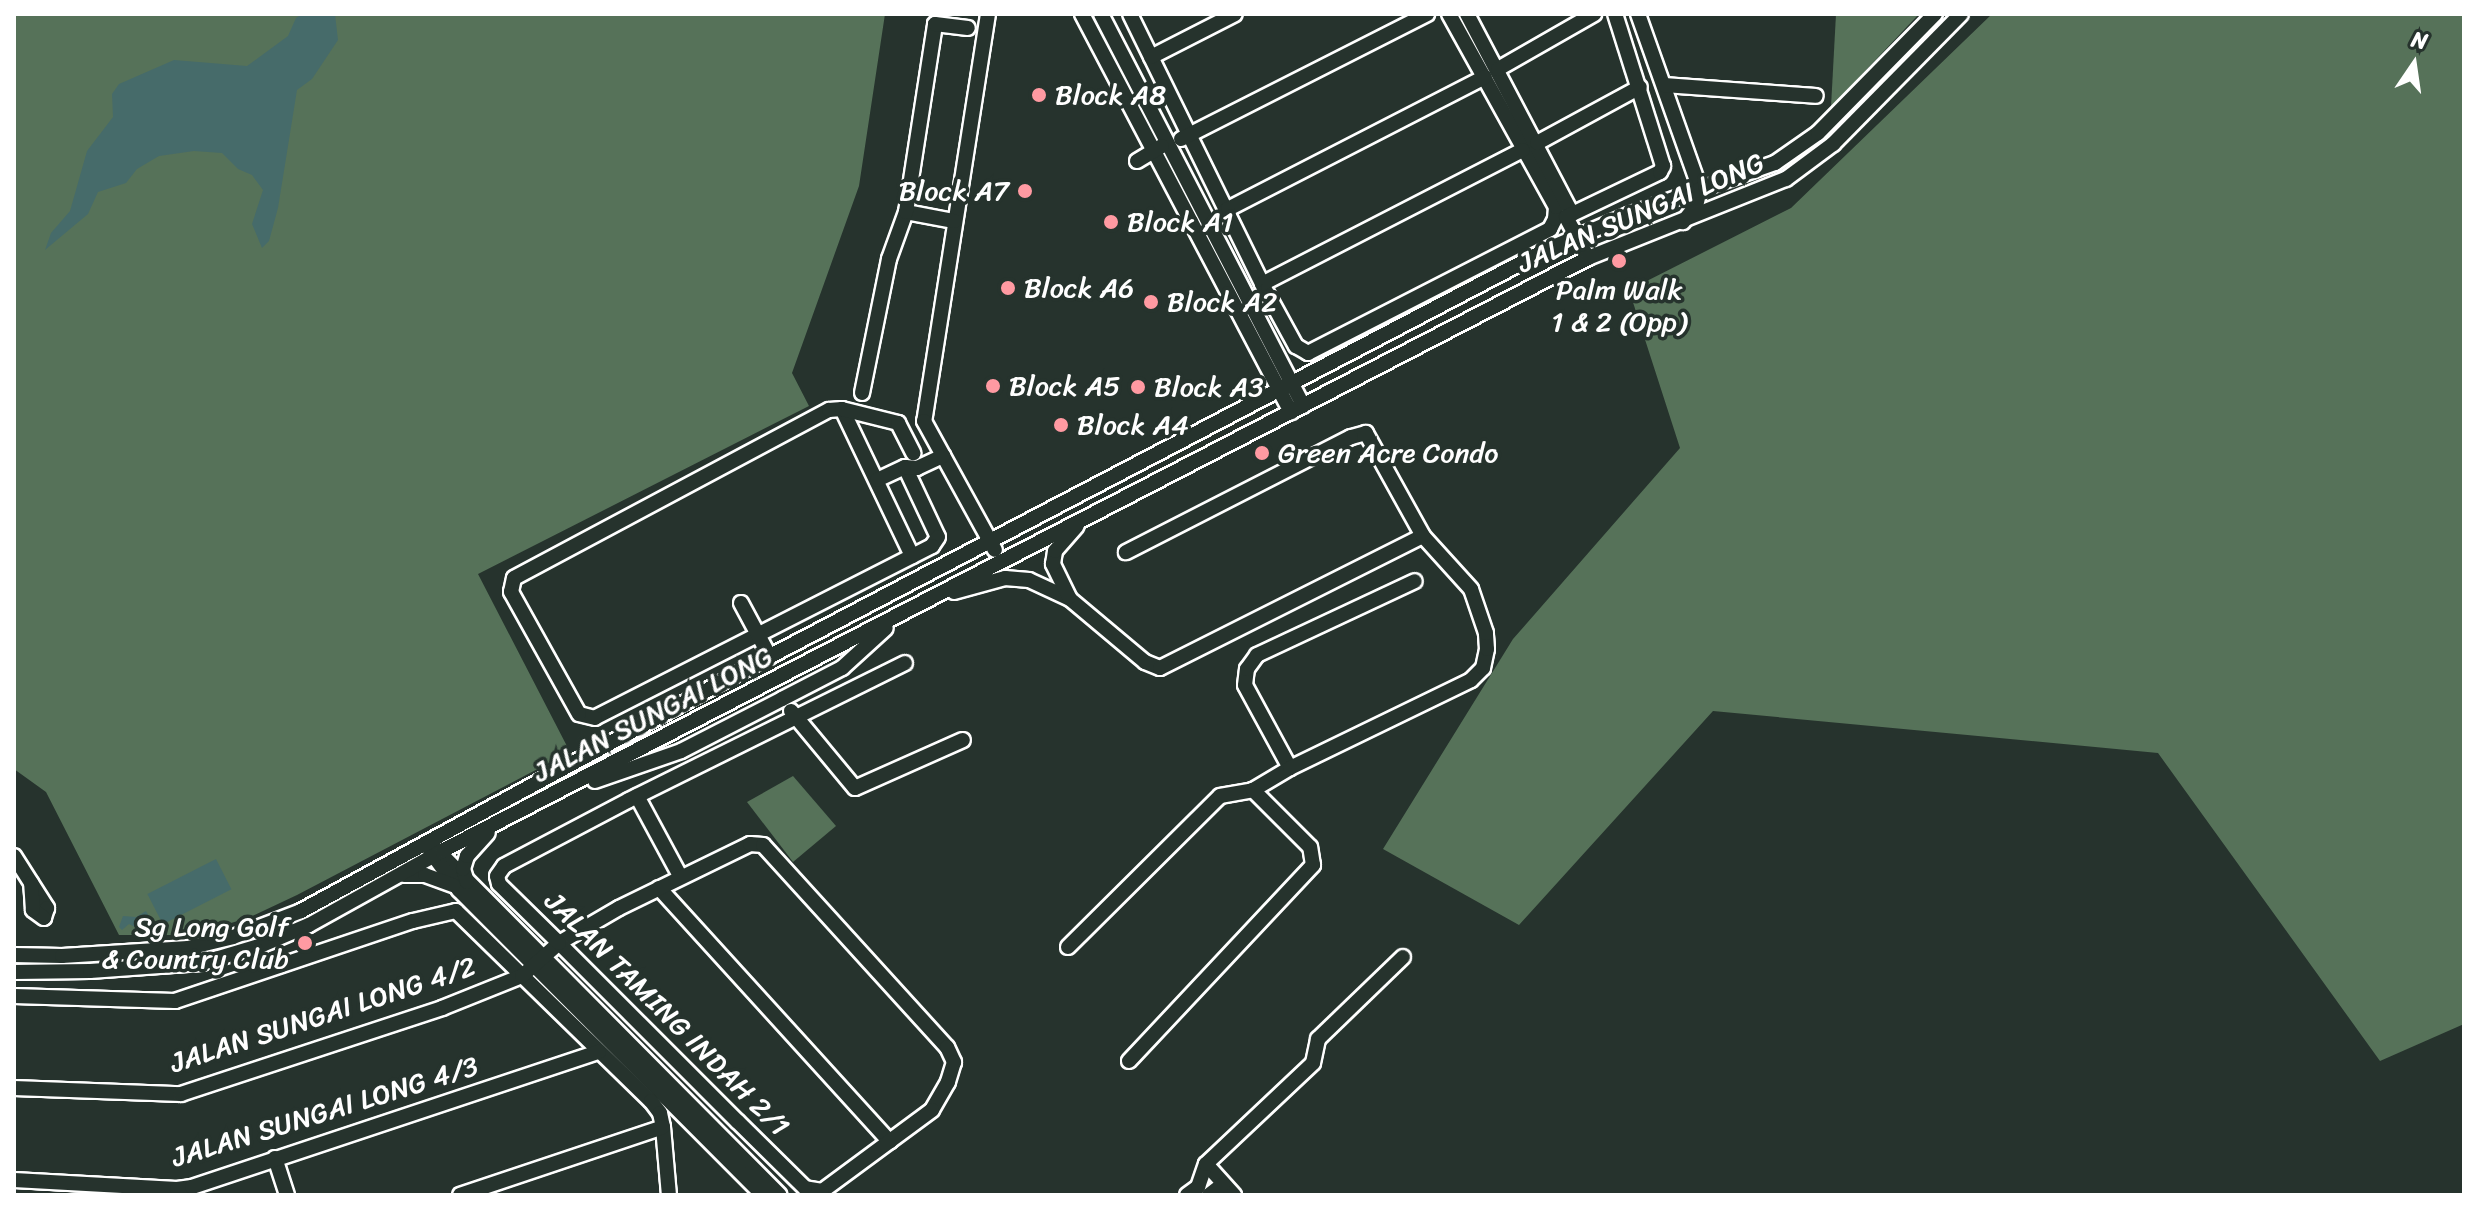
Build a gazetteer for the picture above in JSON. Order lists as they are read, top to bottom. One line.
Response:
{"streets":{"street":["JALAN SUNGAI LONG","JALAN TAMING INDAH 2/1","JALAN SUNGAI LONG 4/2","JALAN SUNGAI LONG 4/3"]},"crossings":[["JALAN TAMING INDAH 2/1","JALAN SUNGAI LONG 4/2"]],"places":["Block A8","Block A7","Block A1","Palm Walk 1 & 2 (Opp)","Block A6","Block A2","Block A5","Block A3","Block A4","Green Acre Condo","Sg Long Golf & Country Club"],"north":"top"}
